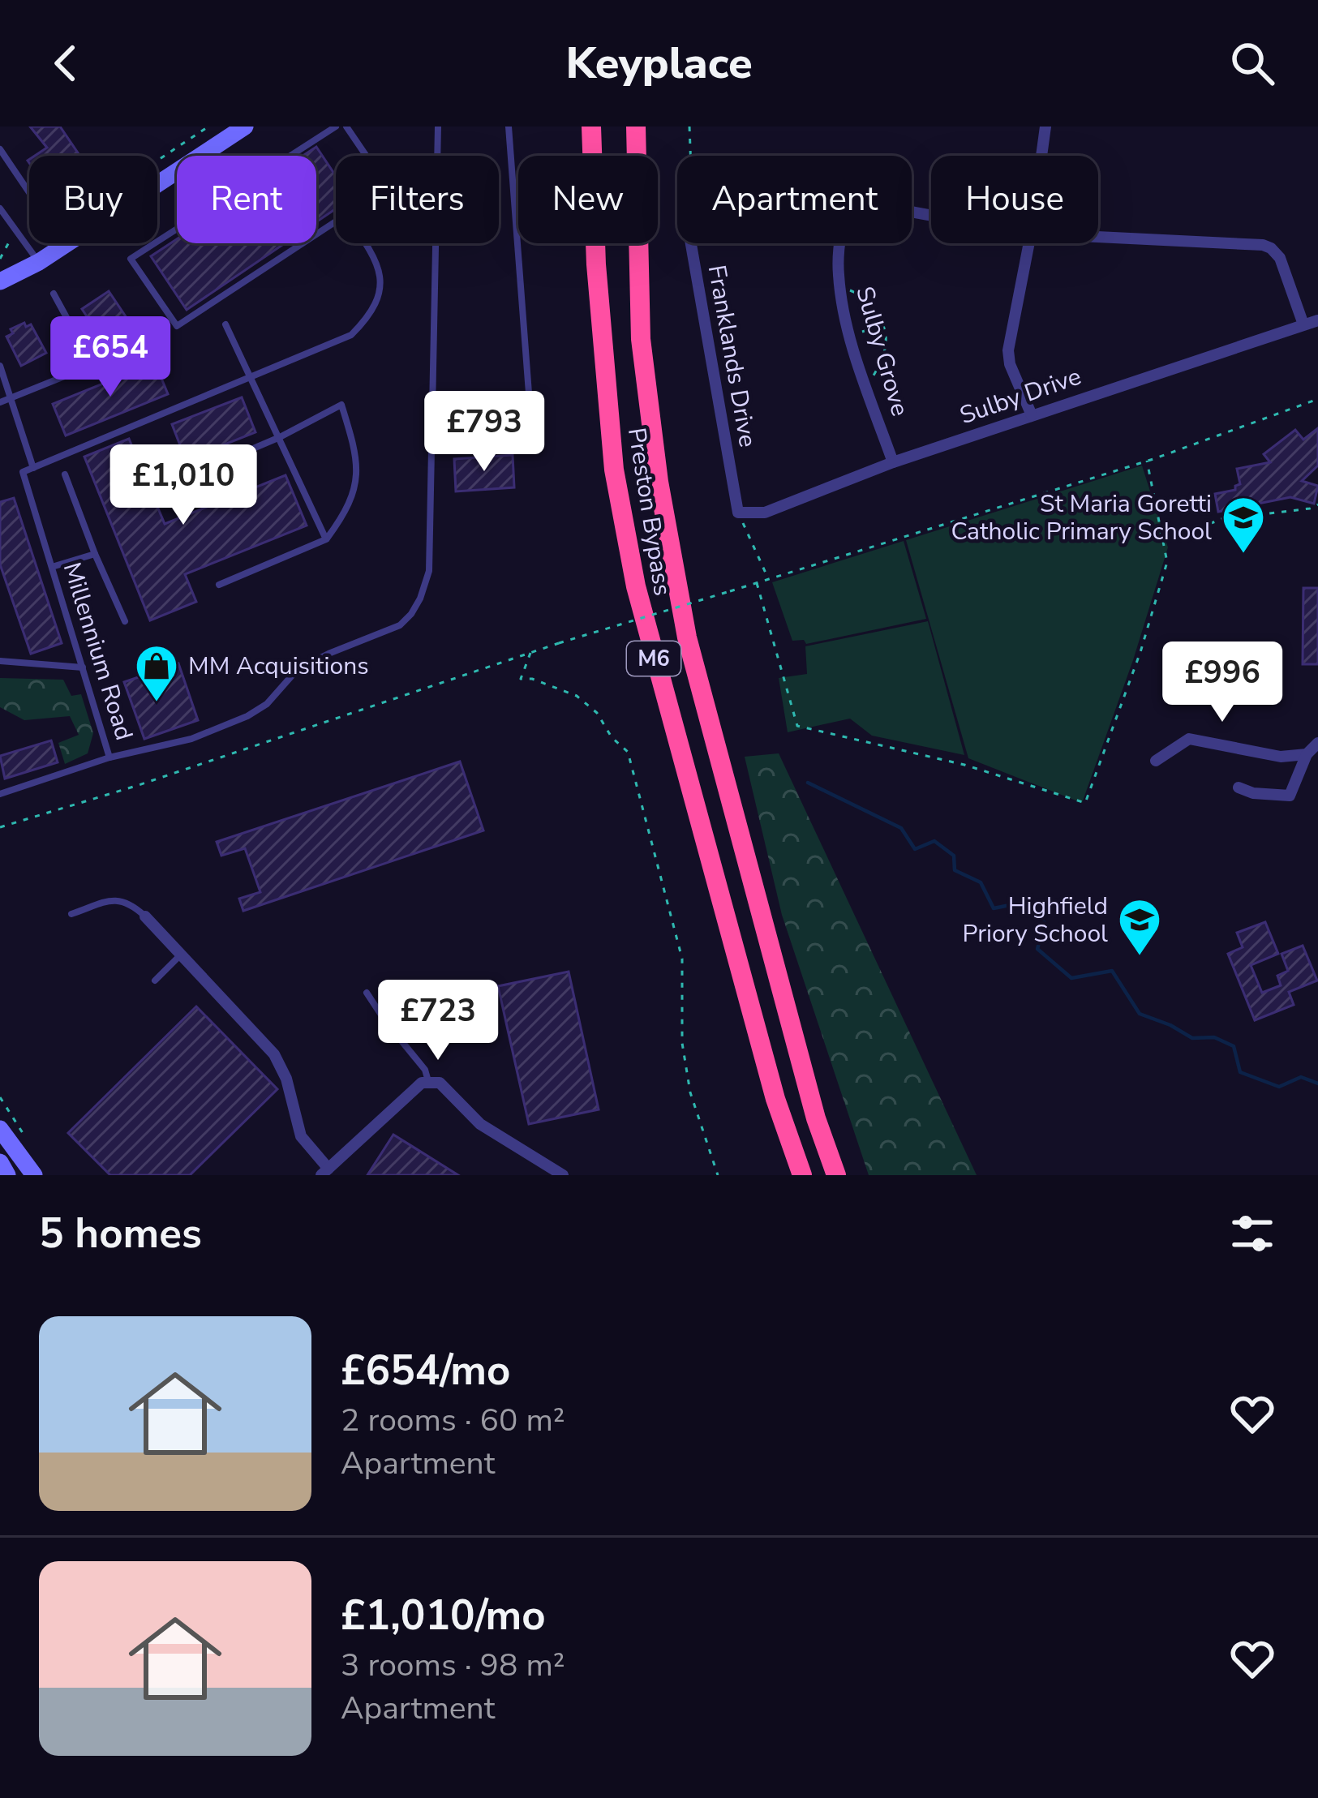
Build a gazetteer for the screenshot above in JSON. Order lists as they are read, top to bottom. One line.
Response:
{"streets":{"highway":["Preston Bypass","M6"],"street":["Sulby Grove","Franklands Drive","Sulby Drive"],"lane":["Millennium Road"]},"crossings":[["Sulby Grove","Sulby Drive"],["Franklands Drive","Sulby Drive"]],"places":{"school or university":["St Maria Goretti Catholic Primary School","Highfield Priory School"],"shop":["MM Acquisitions"]},"page":{"header":"Keyplace","chip":["Buy","Rent","Filters","New","Apartment","House"],"price":["£654","£793","£1,010","£996","£723"],"heading":"5 homes","list":[{"name":"£654/mo","note":"2 rooms · 60 m² · Apartment"},{"name":"£1,010/mo","note":"3 rooms · 98 m² · Apartment"}]}}
